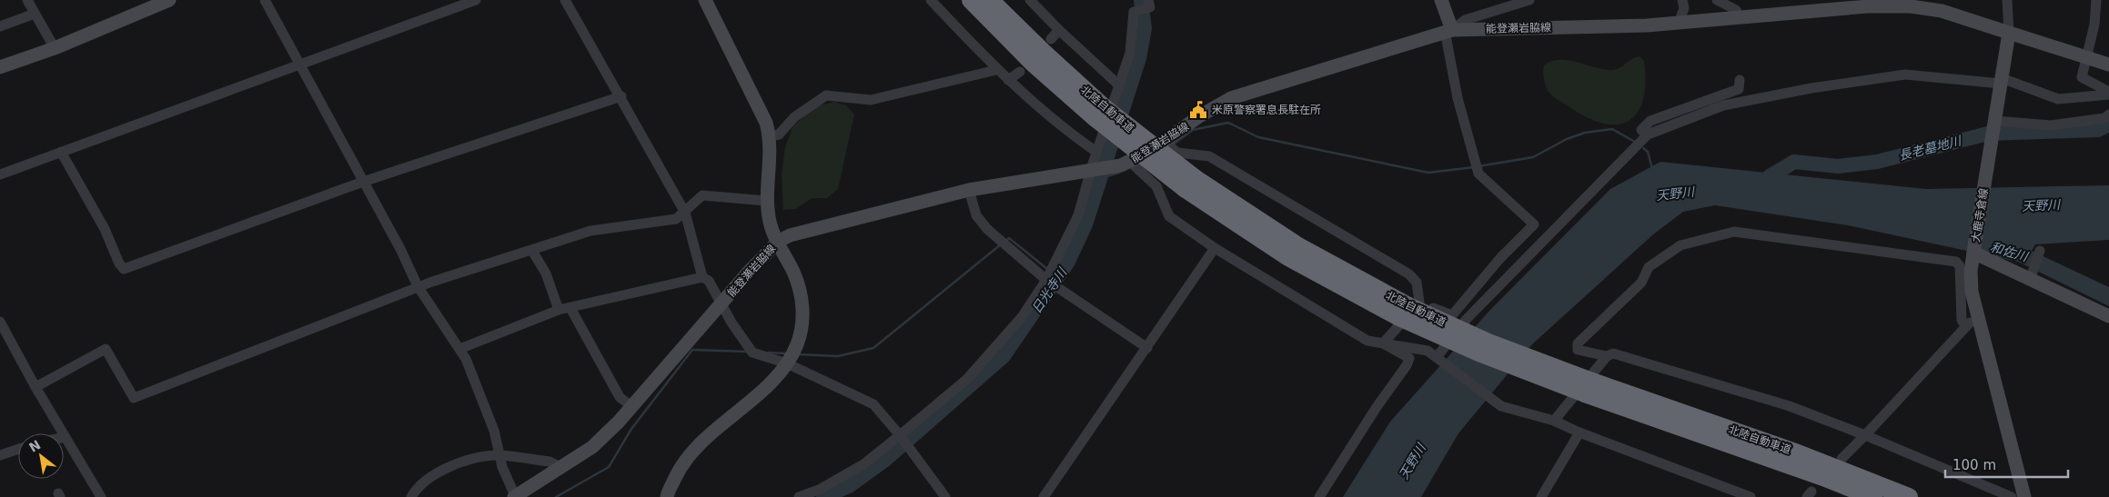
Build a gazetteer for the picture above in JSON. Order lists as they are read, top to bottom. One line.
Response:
{"streets":{"highway":["北陸自動車道"],"main road":["能登瀬岩脇線","大鹿寺倉線"]},"crossings":[["能登瀬岩脇線","大鹿寺倉線"]],"water":["長老墓地川","天野川","和佐川","日光寺川"],"places":{"public building":["米原警察署息長駐在所"]},"scale_bar":"100 m","north":"top left"}
